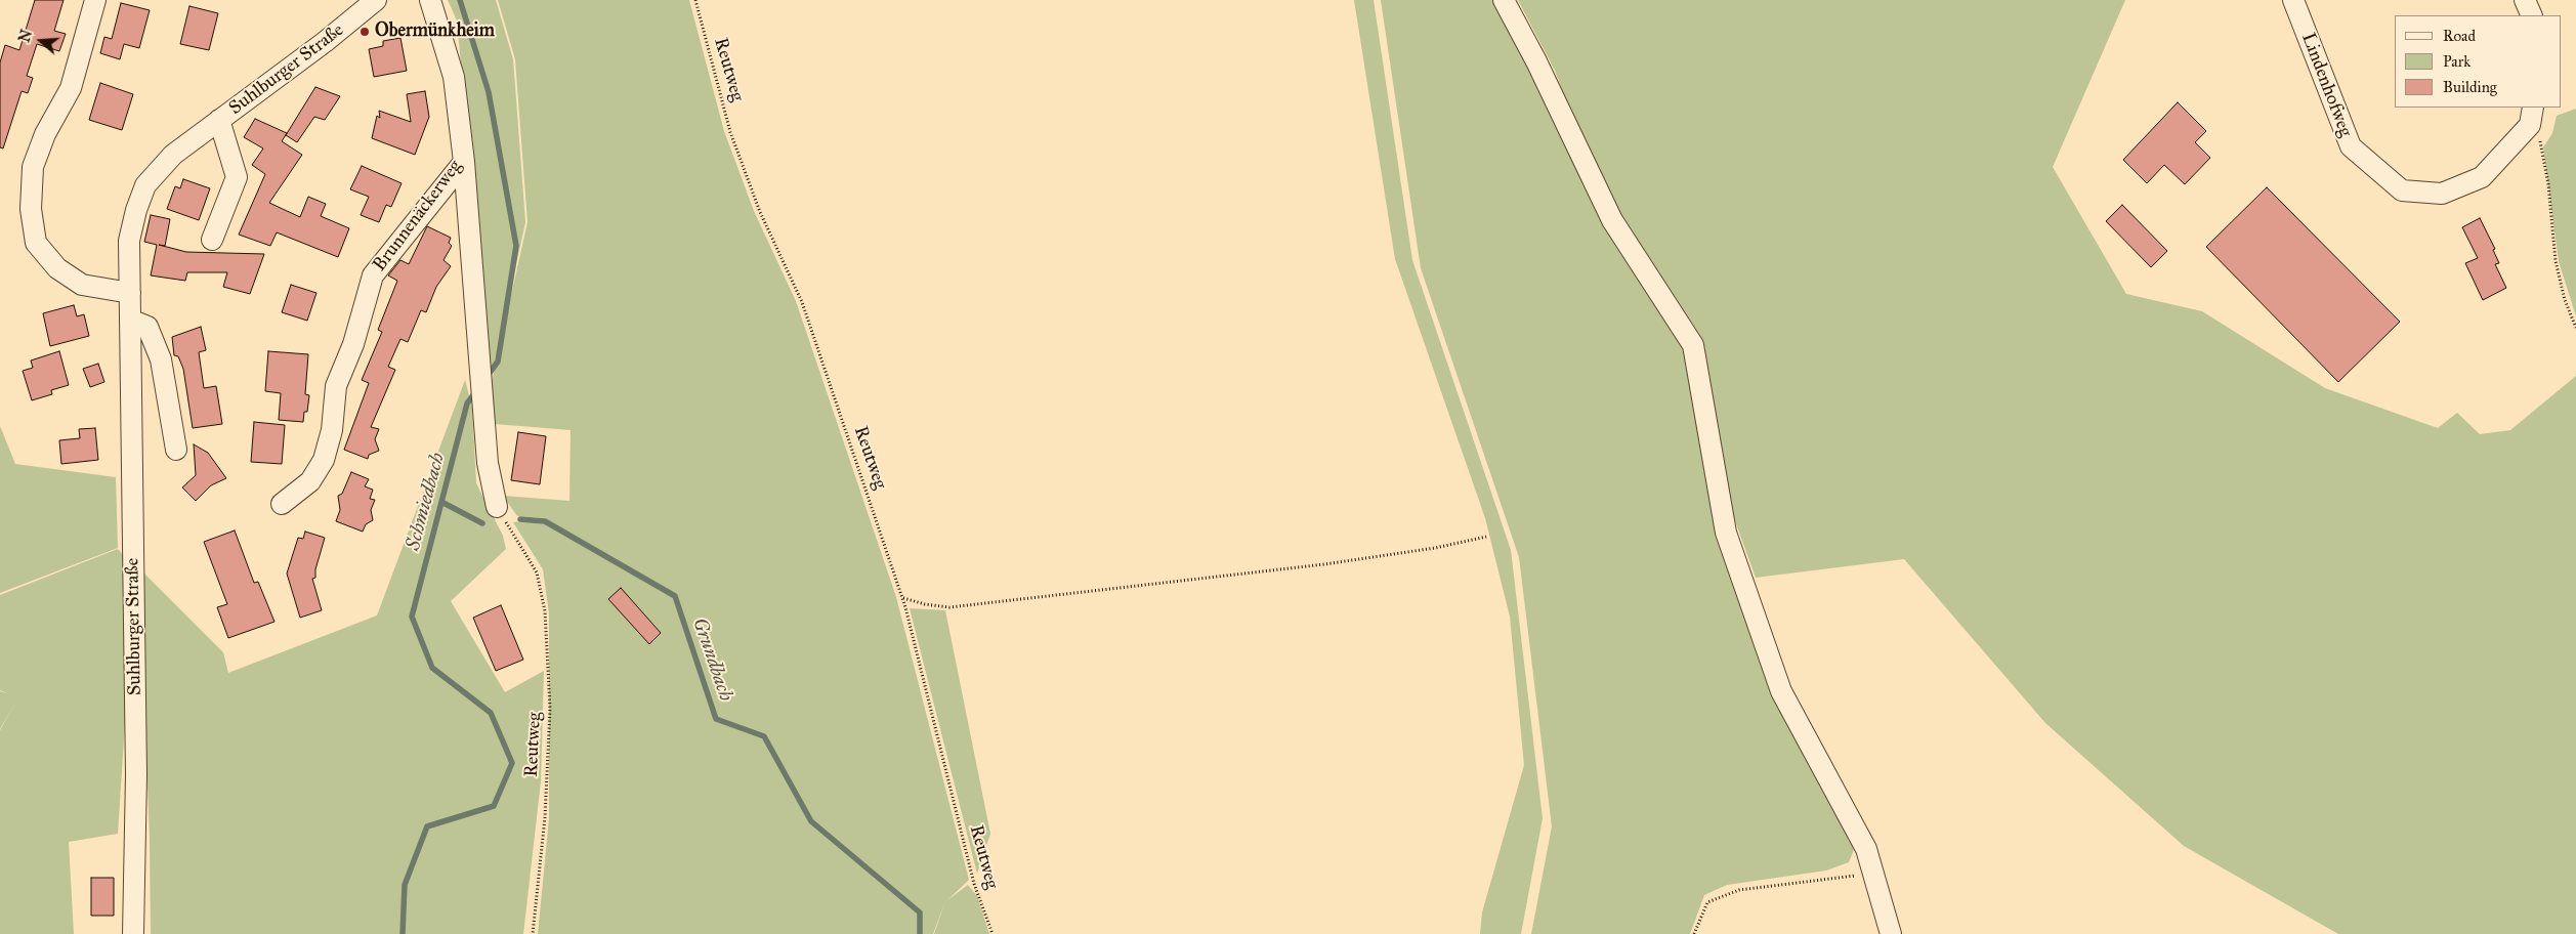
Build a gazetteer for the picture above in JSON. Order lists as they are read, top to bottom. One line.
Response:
{"streets":{"street":["Suhlburger Straße","Lindenhofweg","Brunnenäckerweg"],"path":["Reutweg"]},"water":["Schmiedbach","Grundbach"],"places":["Obermünkheim"],"legend":["Road","Park","Building"],"north":"left"}
